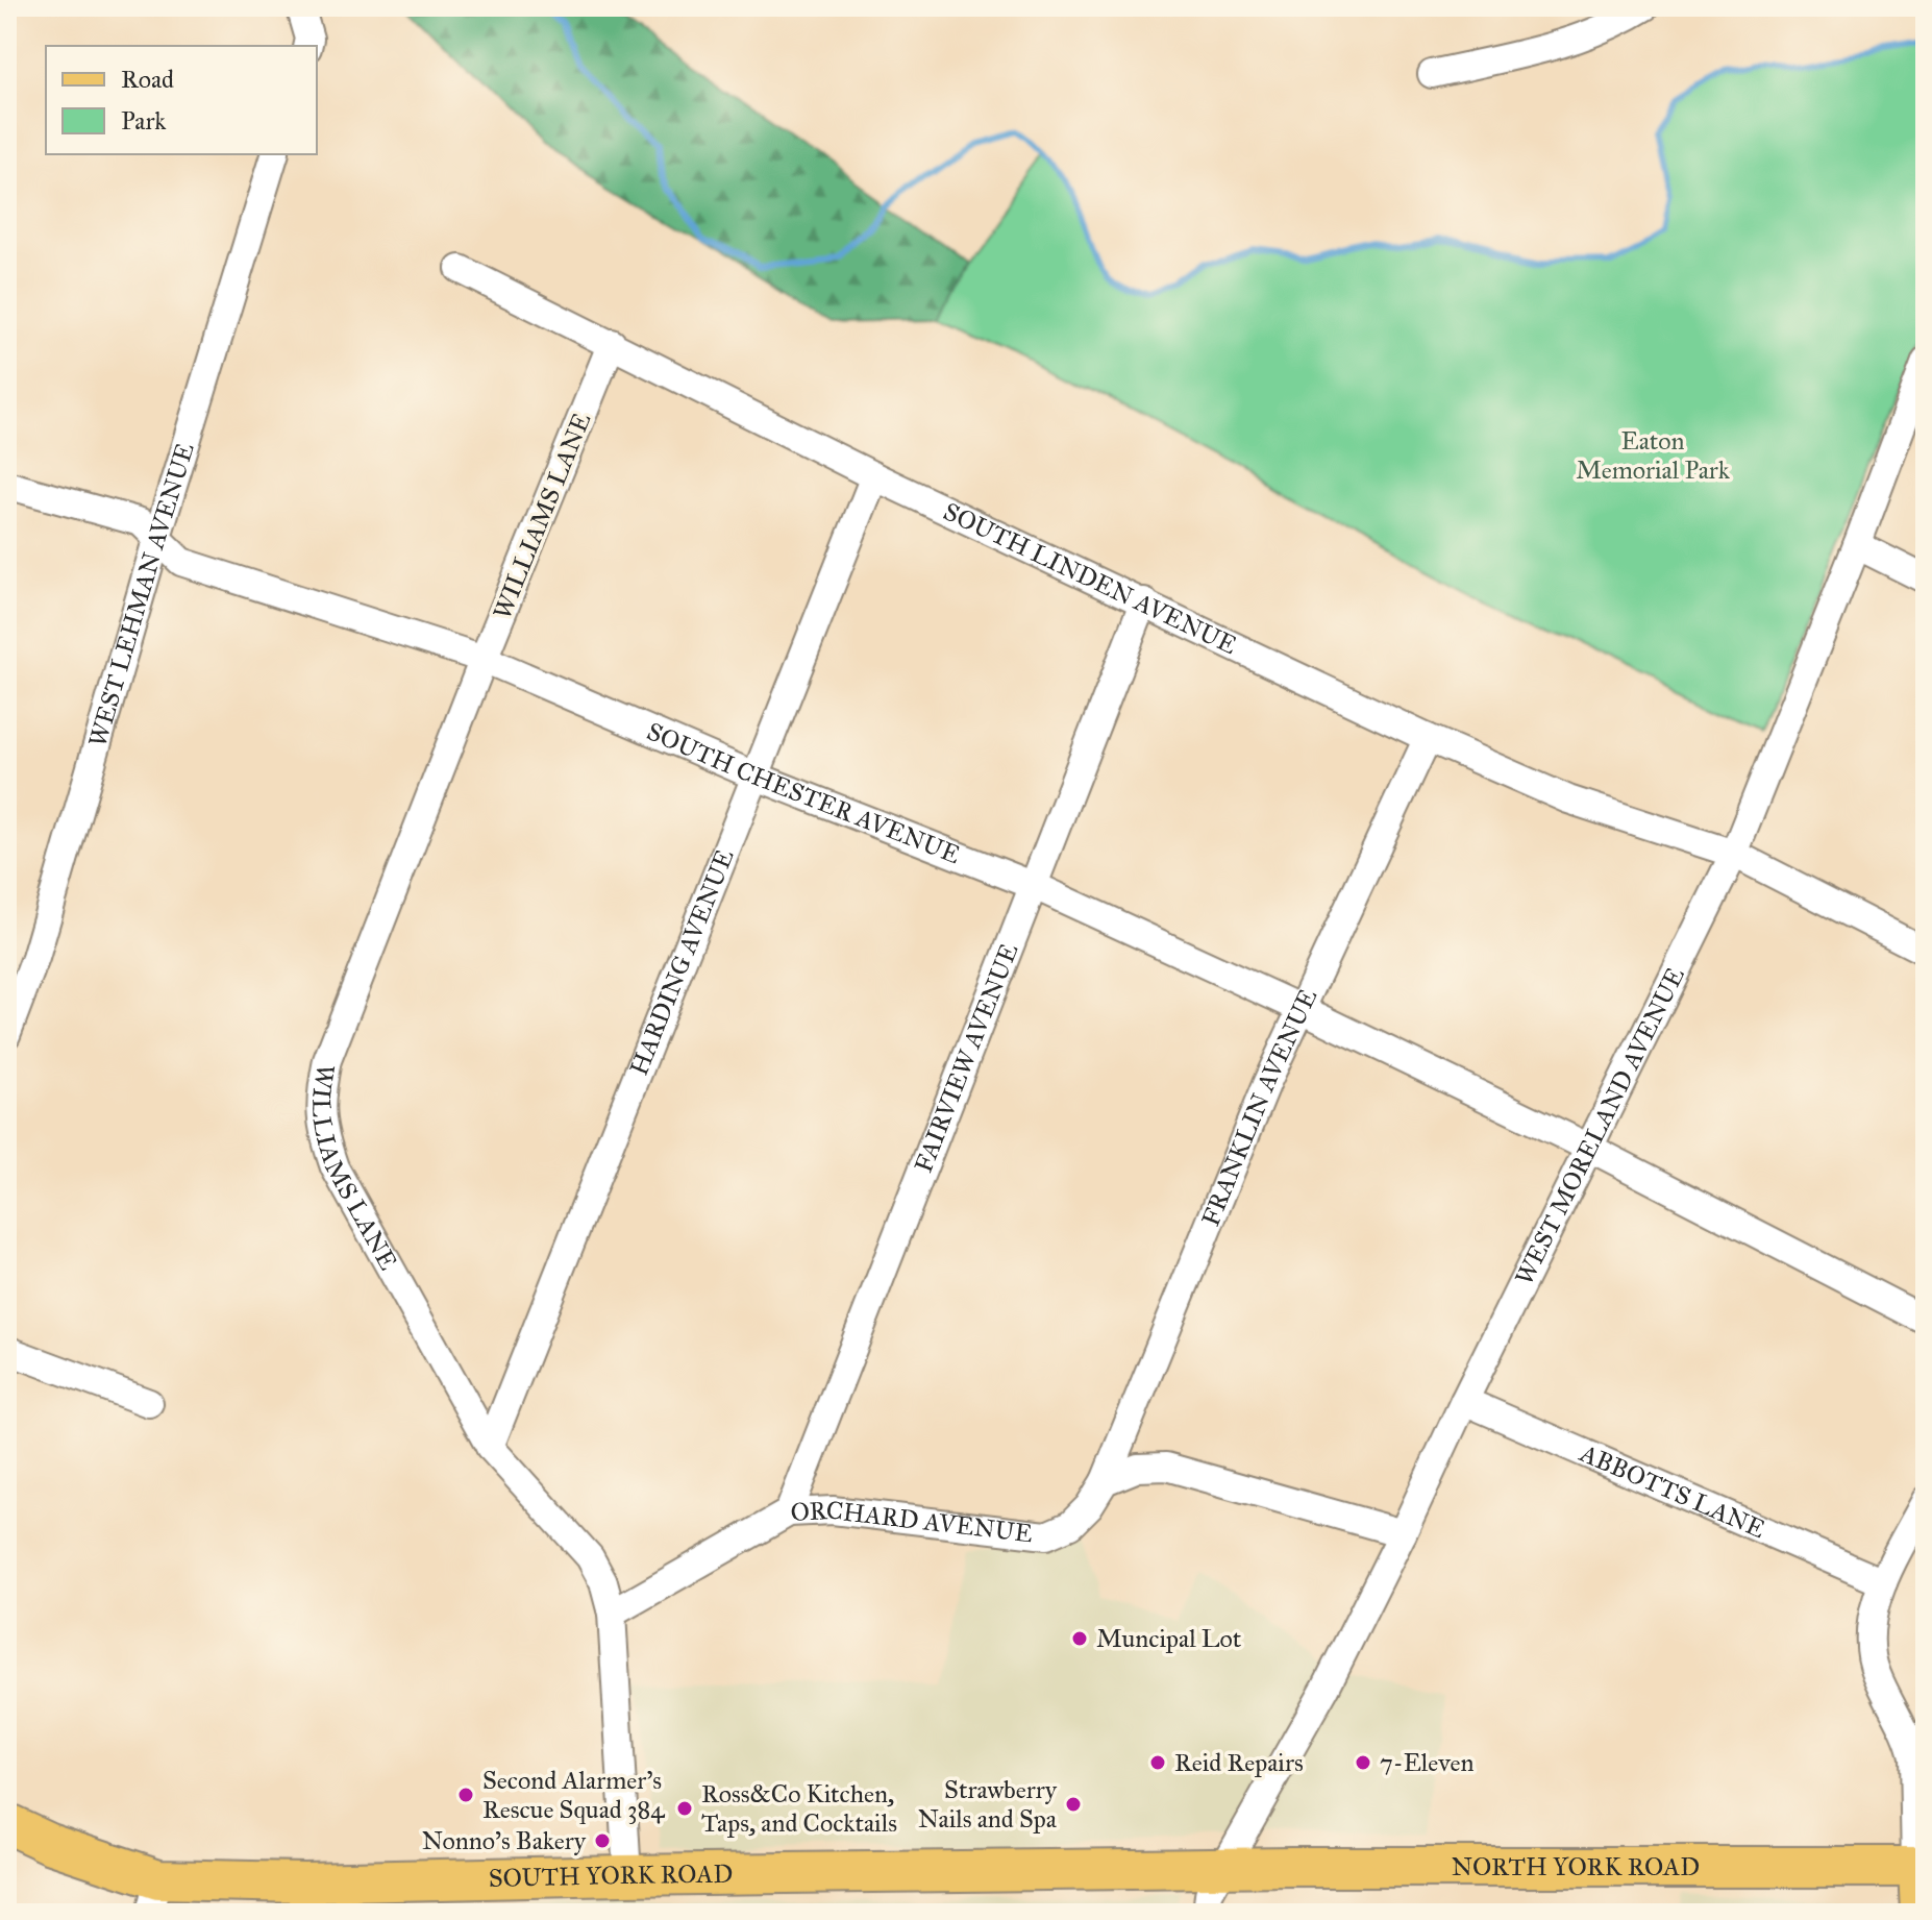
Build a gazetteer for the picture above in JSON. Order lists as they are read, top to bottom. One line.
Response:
{"streets":{"highway":["NORTH YORK ROAD","SOUTH YORK ROAD"],"street":["WILLIAMS LANE","SOUTH LINDEN AVENUE","WEST LEHMAN AVENUE","SOUTH CHESTER AVENUE","HARDING AVENUE","FAIRVIEW AVENUE","FRANKLIN AVENUE","WEST MORELAND AVENUE","ABBOTTS LANE","ORCHARD AVENUE"]},"crossings":[["WILLIAMS LANE","SOUTH LINDEN AVENUE"],["WILLIAMS LANE","SOUTH CHESTER AVENUE"],["WILLIAMS LANE","HARDING AVENUE"],["WILLIAMS LANE","ORCHARD AVENUE"],["WILLIAMS LANE","SOUTH YORK ROAD"],["SOUTH LINDEN AVENUE","HARDING AVENUE"],["SOUTH LINDEN AVENUE","FAIRVIEW AVENUE"],["SOUTH LINDEN AVENUE","FRANKLIN AVENUE"],["SOUTH LINDEN AVENUE","WEST MORELAND AVENUE"],["WEST LEHMAN AVENUE","SOUTH CHESTER AVENUE"],["SOUTH CHESTER AVENUE","HARDING AVENUE"],["SOUTH CHESTER AVENUE","FAIRVIEW AVENUE"],["SOUTH CHESTER AVENUE","FRANKLIN AVENUE"],["SOUTH CHESTER AVENUE","WEST MORELAND AVENUE"],["FAIRVIEW AVENUE","ORCHARD AVENUE"],["FRANKLIN AVENUE","ORCHARD AVENUE"],["WEST MORELAND AVENUE","ABBOTTS LANE"],["WEST MORELAND AVENUE","NORTH YORK ROAD"],["WEST MORELAND AVENUE","SOUTH YORK ROAD"],["NORTH YORK ROAD","SOUTH YORK ROAD"]],"parks":["Eaton Memorial Park"],"places":["Muncipal Lot","Reid Repairs","7-Eleven","Second Alarmer's Rescue Squad 384","Strawberry Nails and Spa","Ross&Co Kitchen, Taps, and Cocktails","Nonno's Bakery"],"legend":["Road","Park"]}
